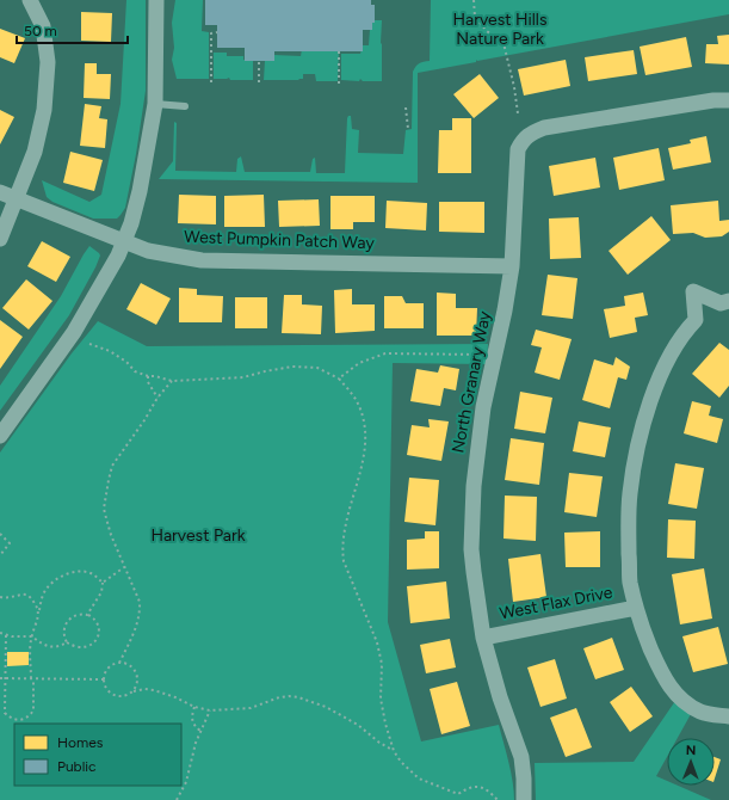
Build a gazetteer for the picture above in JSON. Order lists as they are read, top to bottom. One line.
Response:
{"streets":{"street":["West Pumpkin Patch Way","North Granary Way","West Flax Drive"]},"crossings":[["West Pumpkin Patch Way","North Granary Way"],["North Granary Way","West Flax Drive"]],"parks":["Harvest Hills Nature Park","Harvest Park"],"legend":["Homes","Public"],"scale_bar":"50 m","north":"top"}
